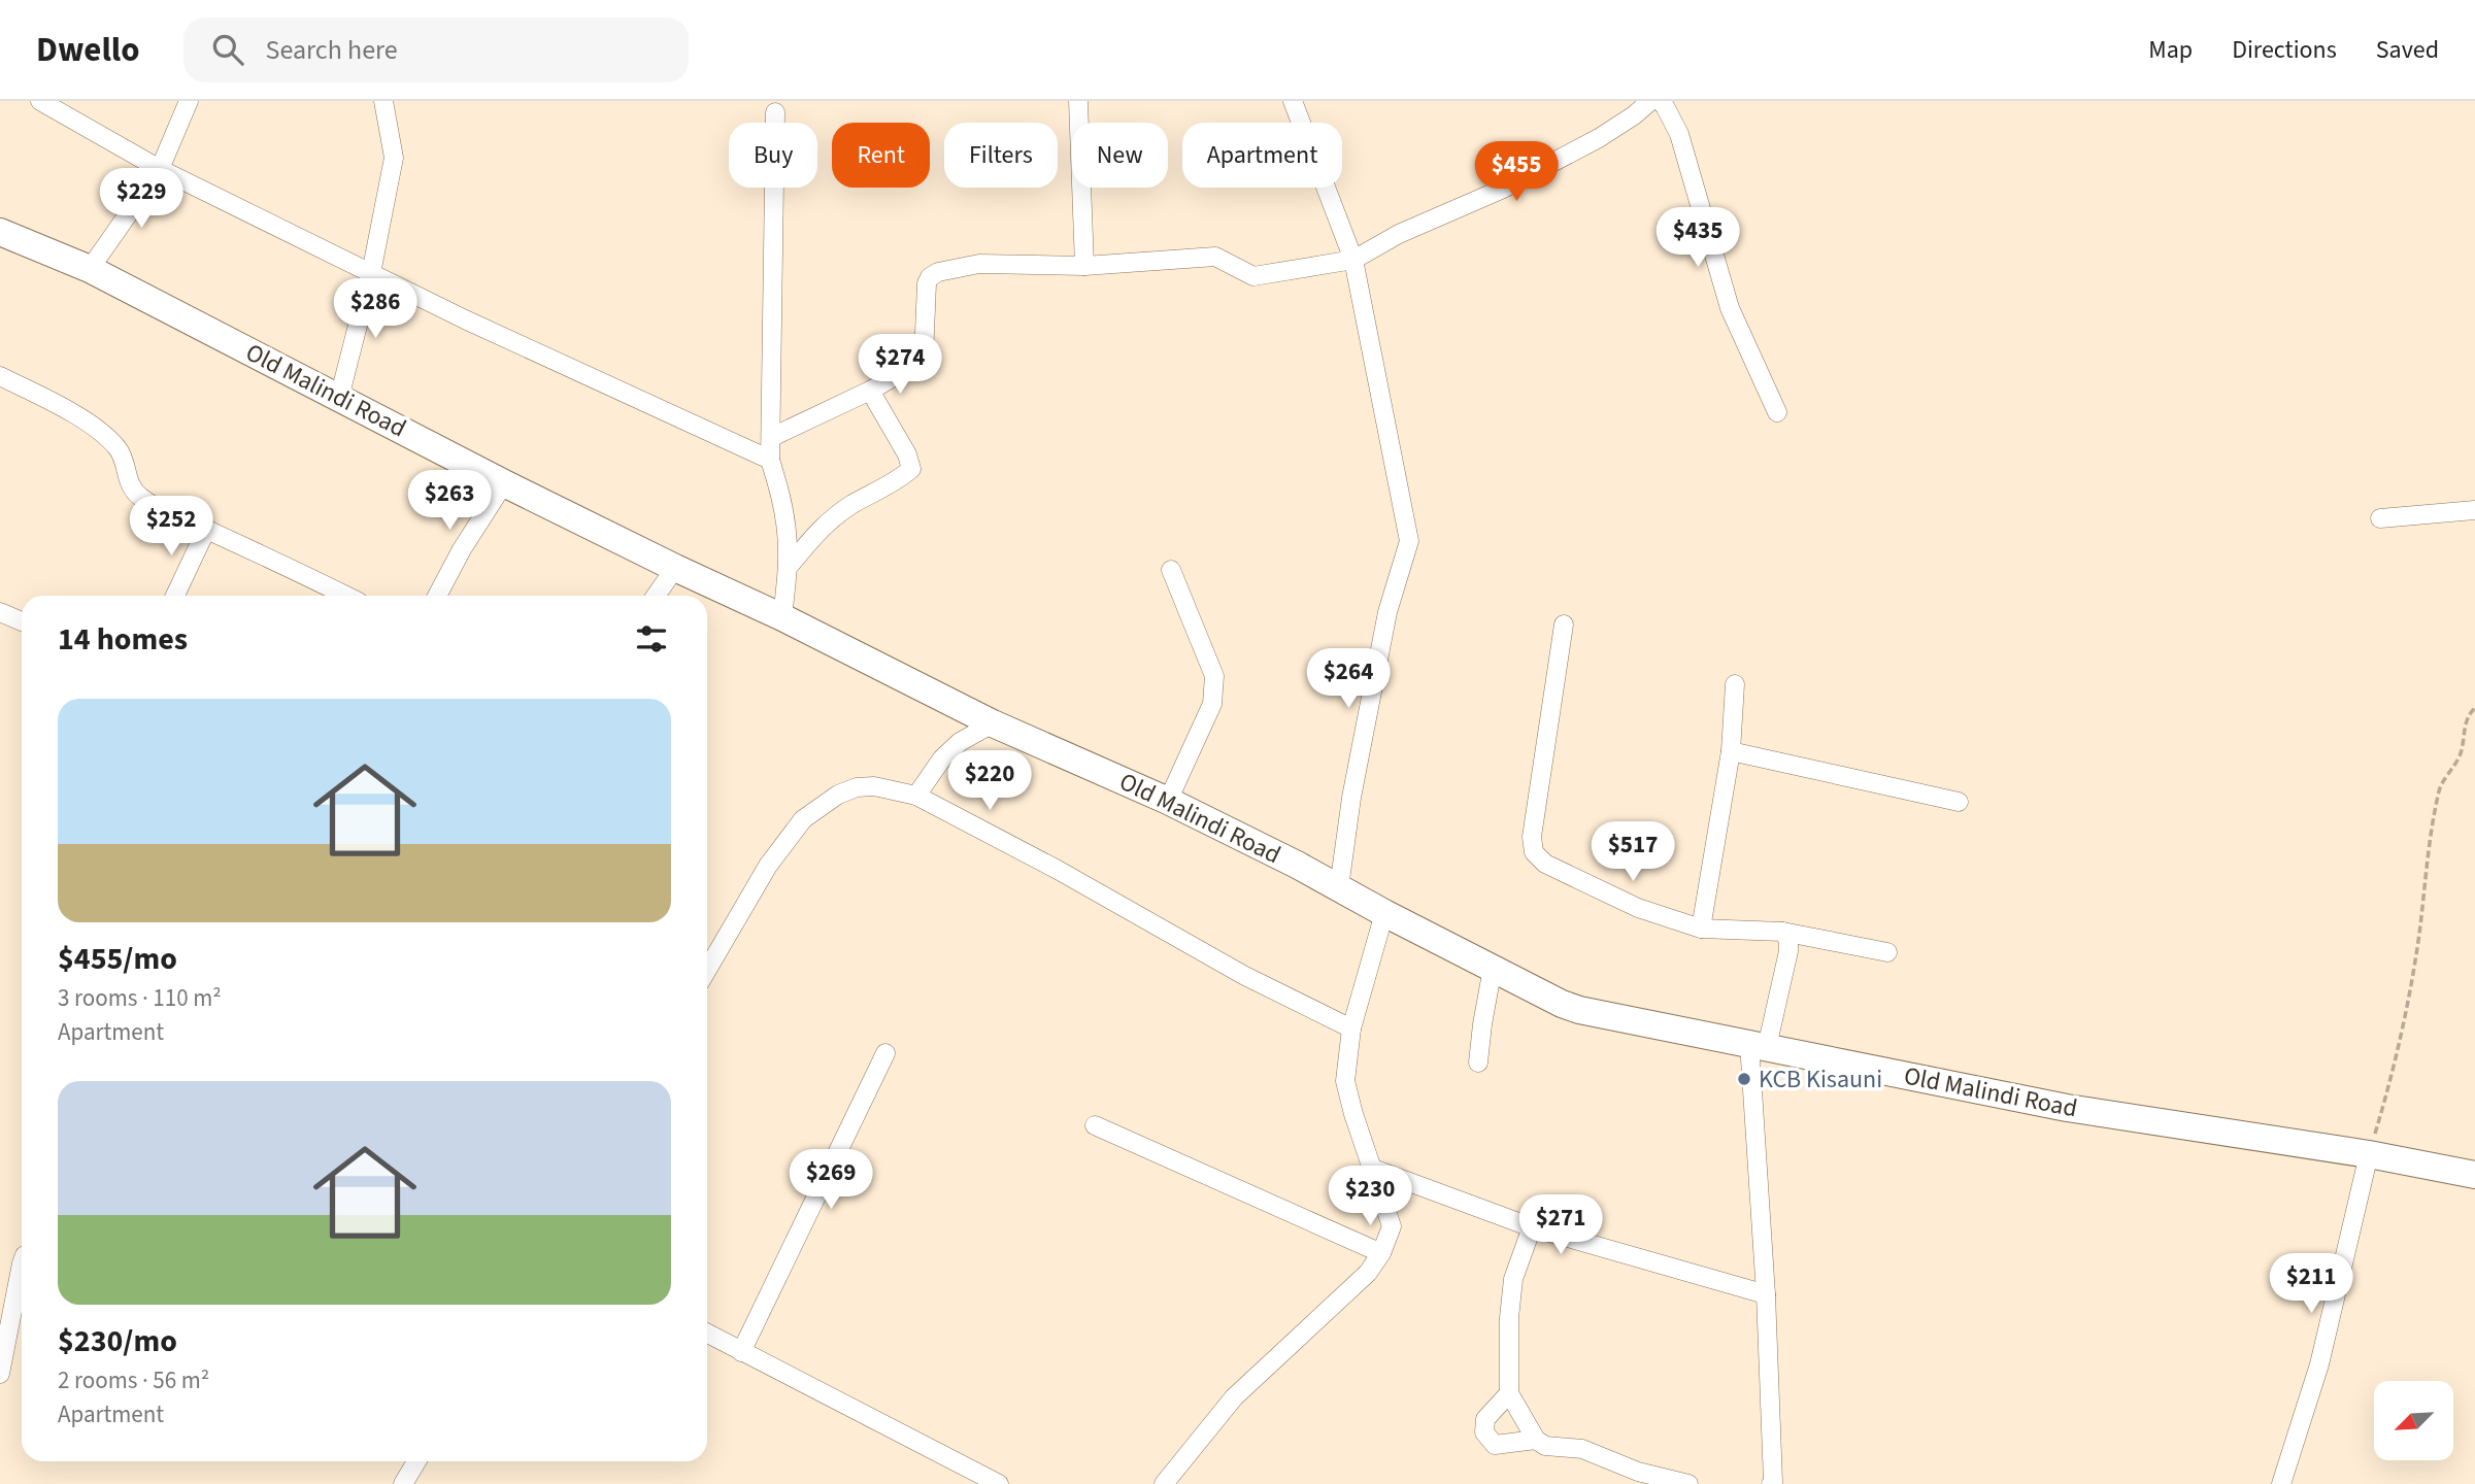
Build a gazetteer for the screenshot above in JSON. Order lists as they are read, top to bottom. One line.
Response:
{"streets":{"main road":["Old Malindi Road"]},"places":["KCB Kisauni"],"north":"bottom left","page":{"header":"Dwello","search":"Search here","nav":["Map","Directions","Saved"],"chip":["Buy","Rent","Filters","New","Apartment"],"price":["$455","$229","$435","$286","$274","$263","$252","$264","$220","$517","$269","$230","$271","$211"],"heading":"14 homes","list":[{"name":"$455/mo","note":"3 rooms · 110 m² · Apartment"},{"name":"$230/mo","note":"2 rooms · 56 m² · Apartment"}]}}
